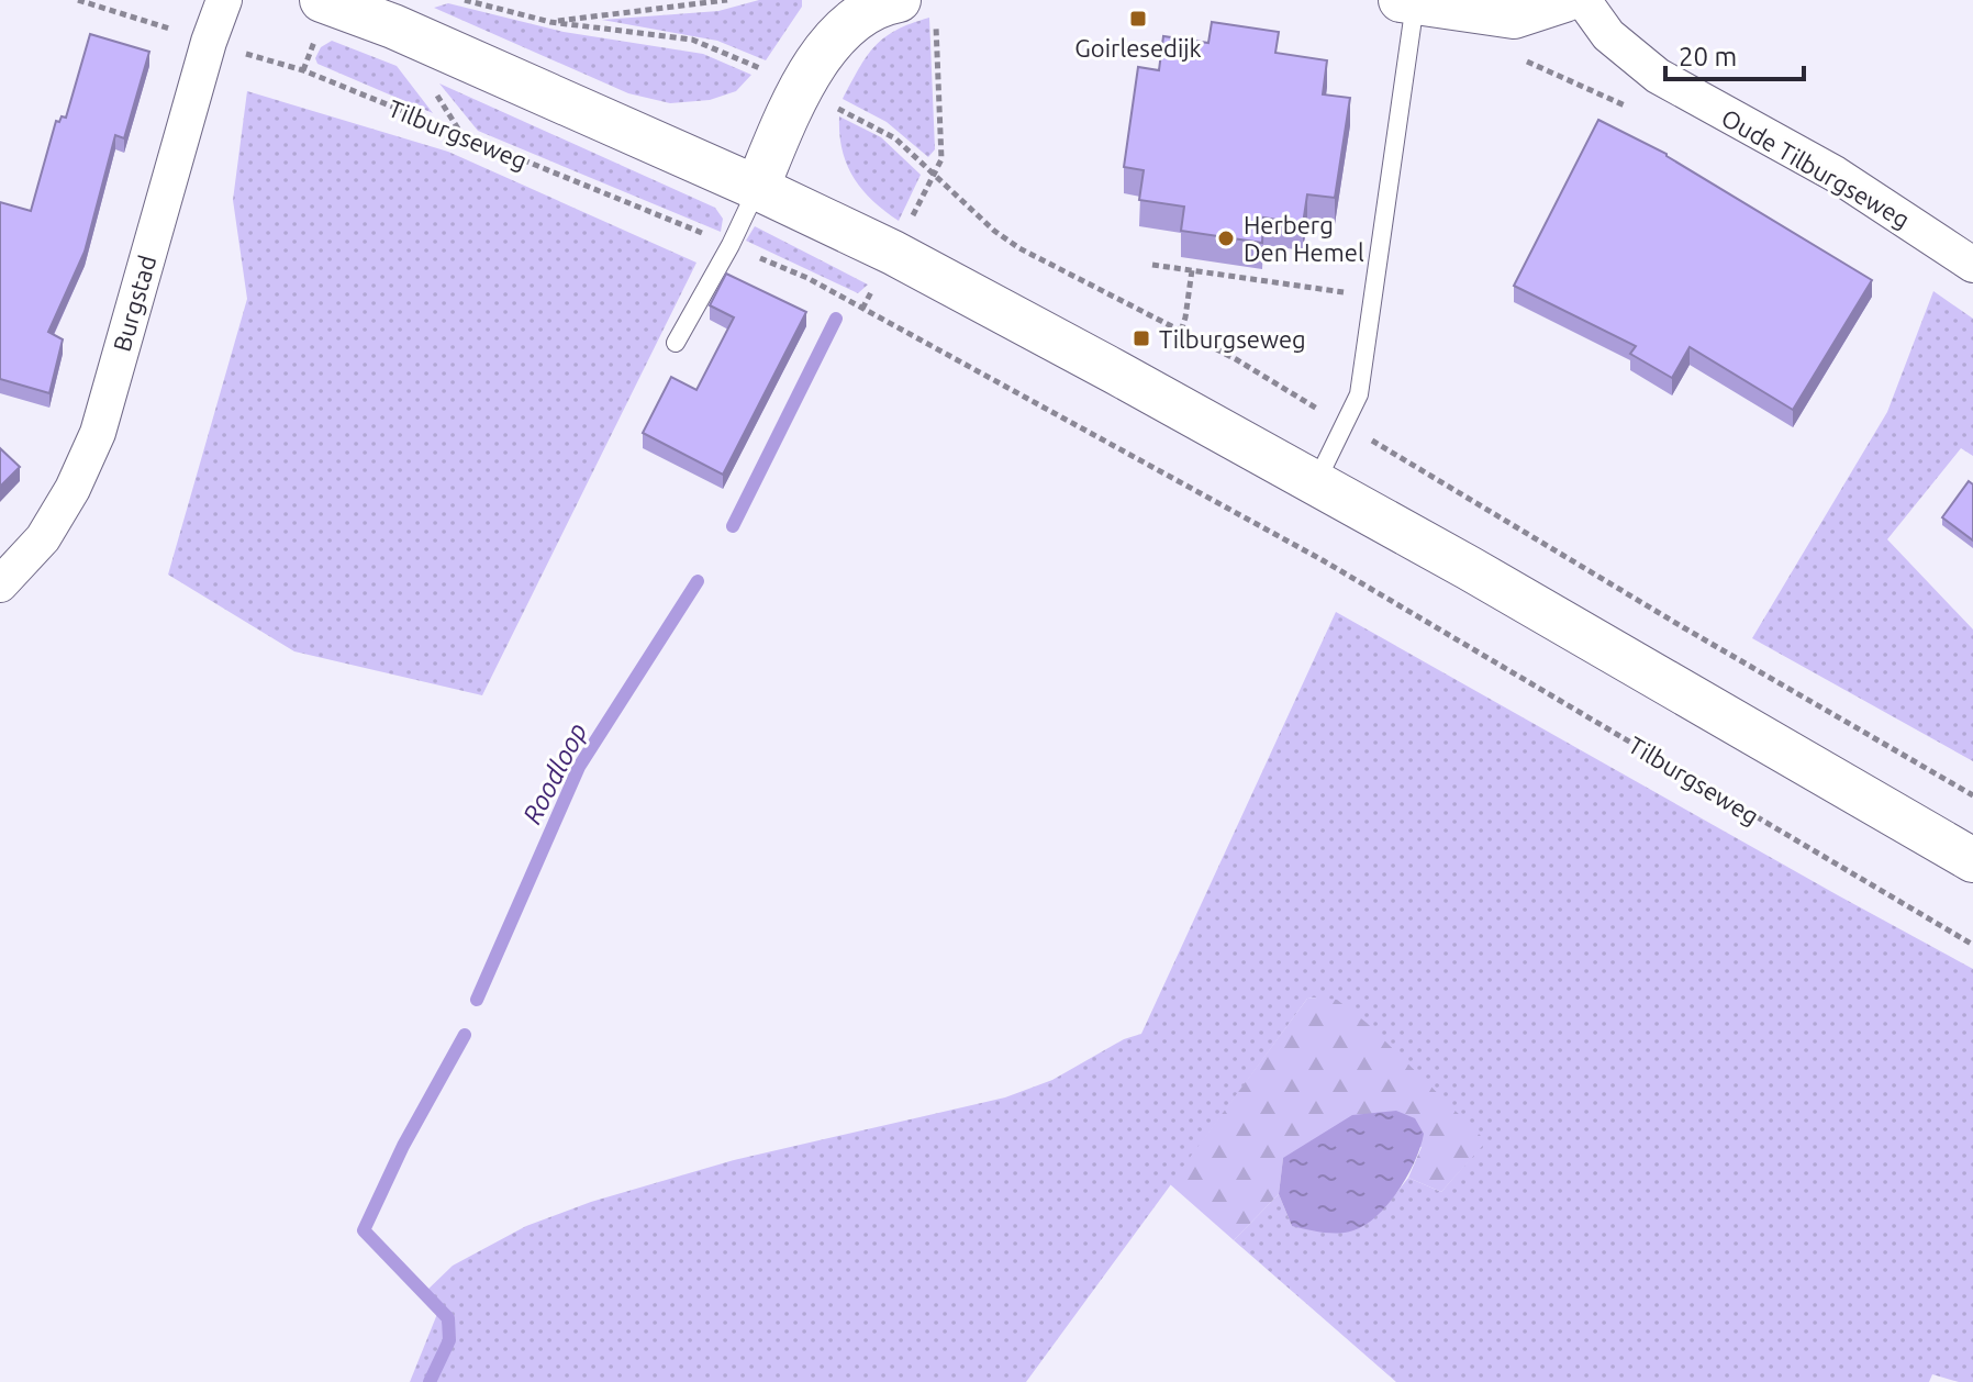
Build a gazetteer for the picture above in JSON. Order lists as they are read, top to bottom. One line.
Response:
{"streets":{"street":["Oude Tilburgseweg","Burgstad"],"path":["Tilburgseweg"]},"crossings":[["Tilburgseweg","Burgstad"]],"water":["Roodloop"],"places":{"transit":["Goirlesedijk","Tilburgseweg"],"other":["Herberg Den Hemel"]},"scale_bar":"20 m"}
